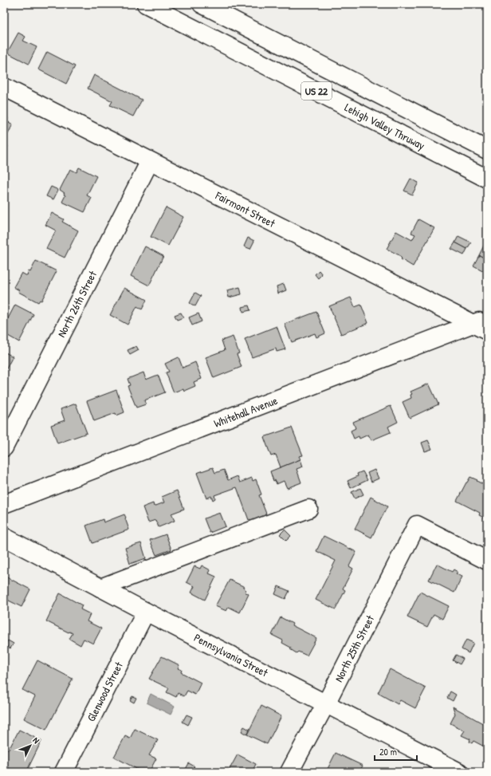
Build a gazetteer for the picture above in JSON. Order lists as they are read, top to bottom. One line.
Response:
{"streets":{"main road":["US 22","Lehigh Valley Thruway","Fairmont Street","North 26th Street","Whitehall Avenue","North 25th Street","Pennsylvania Street","Glenwood Street"]},"crossings":[["Fairmont Street","North 26th Street"],["Fairmont Street","Whitehall Avenue"],["North 25th Street","Pennsylvania Street"],["Pennsylvania Street","Glenwood Street"]],"scale_bar":"20 m","north":"top right"}
